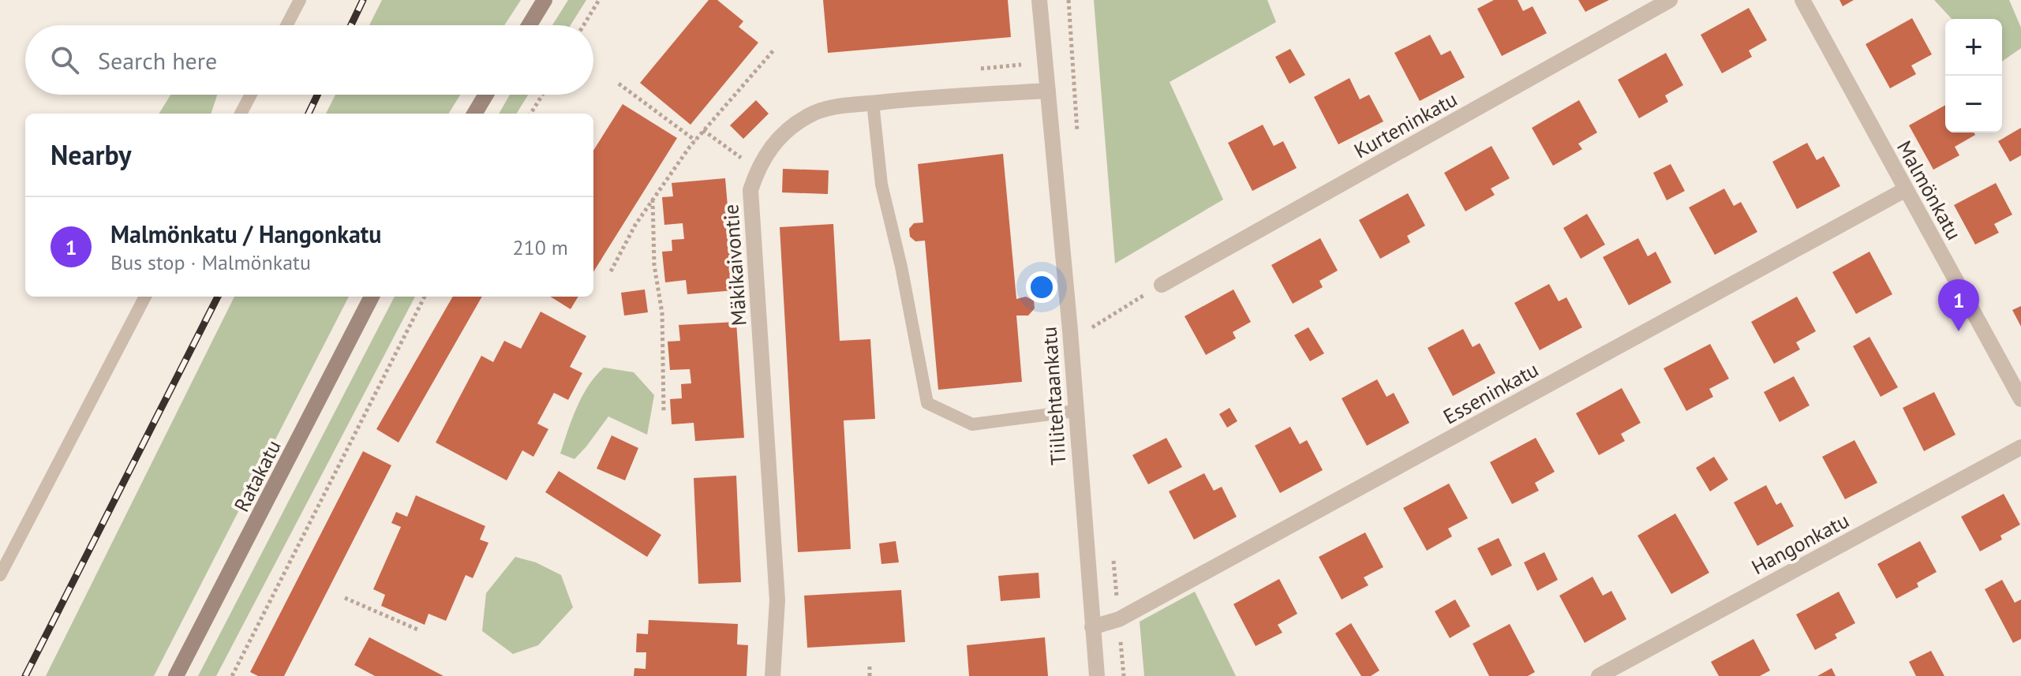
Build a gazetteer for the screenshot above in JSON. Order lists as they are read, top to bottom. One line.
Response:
{"streets":{"main road":["Ratakatu"],"street":["Kurteninkatu","Malmönkatu","Mäkikaivontie","Esseninkatu","Tiilitehtaankatu","Hangonkatu"]},"crossings":[["Malmönkatu","Esseninkatu"],["Mäkikaivontie","Tiilitehtaankatu"],["Esseninkatu","Tiilitehtaankatu"]],"page":{"map_buttons":["+","−"],"search":"Search here","heading":"Nearby","list":[{"mark":"1","name":"Malmönkatu / Hangonkatu","note":"Bus stop · Malmönkatu","value":"210 m"}],"pins":"1"}}
